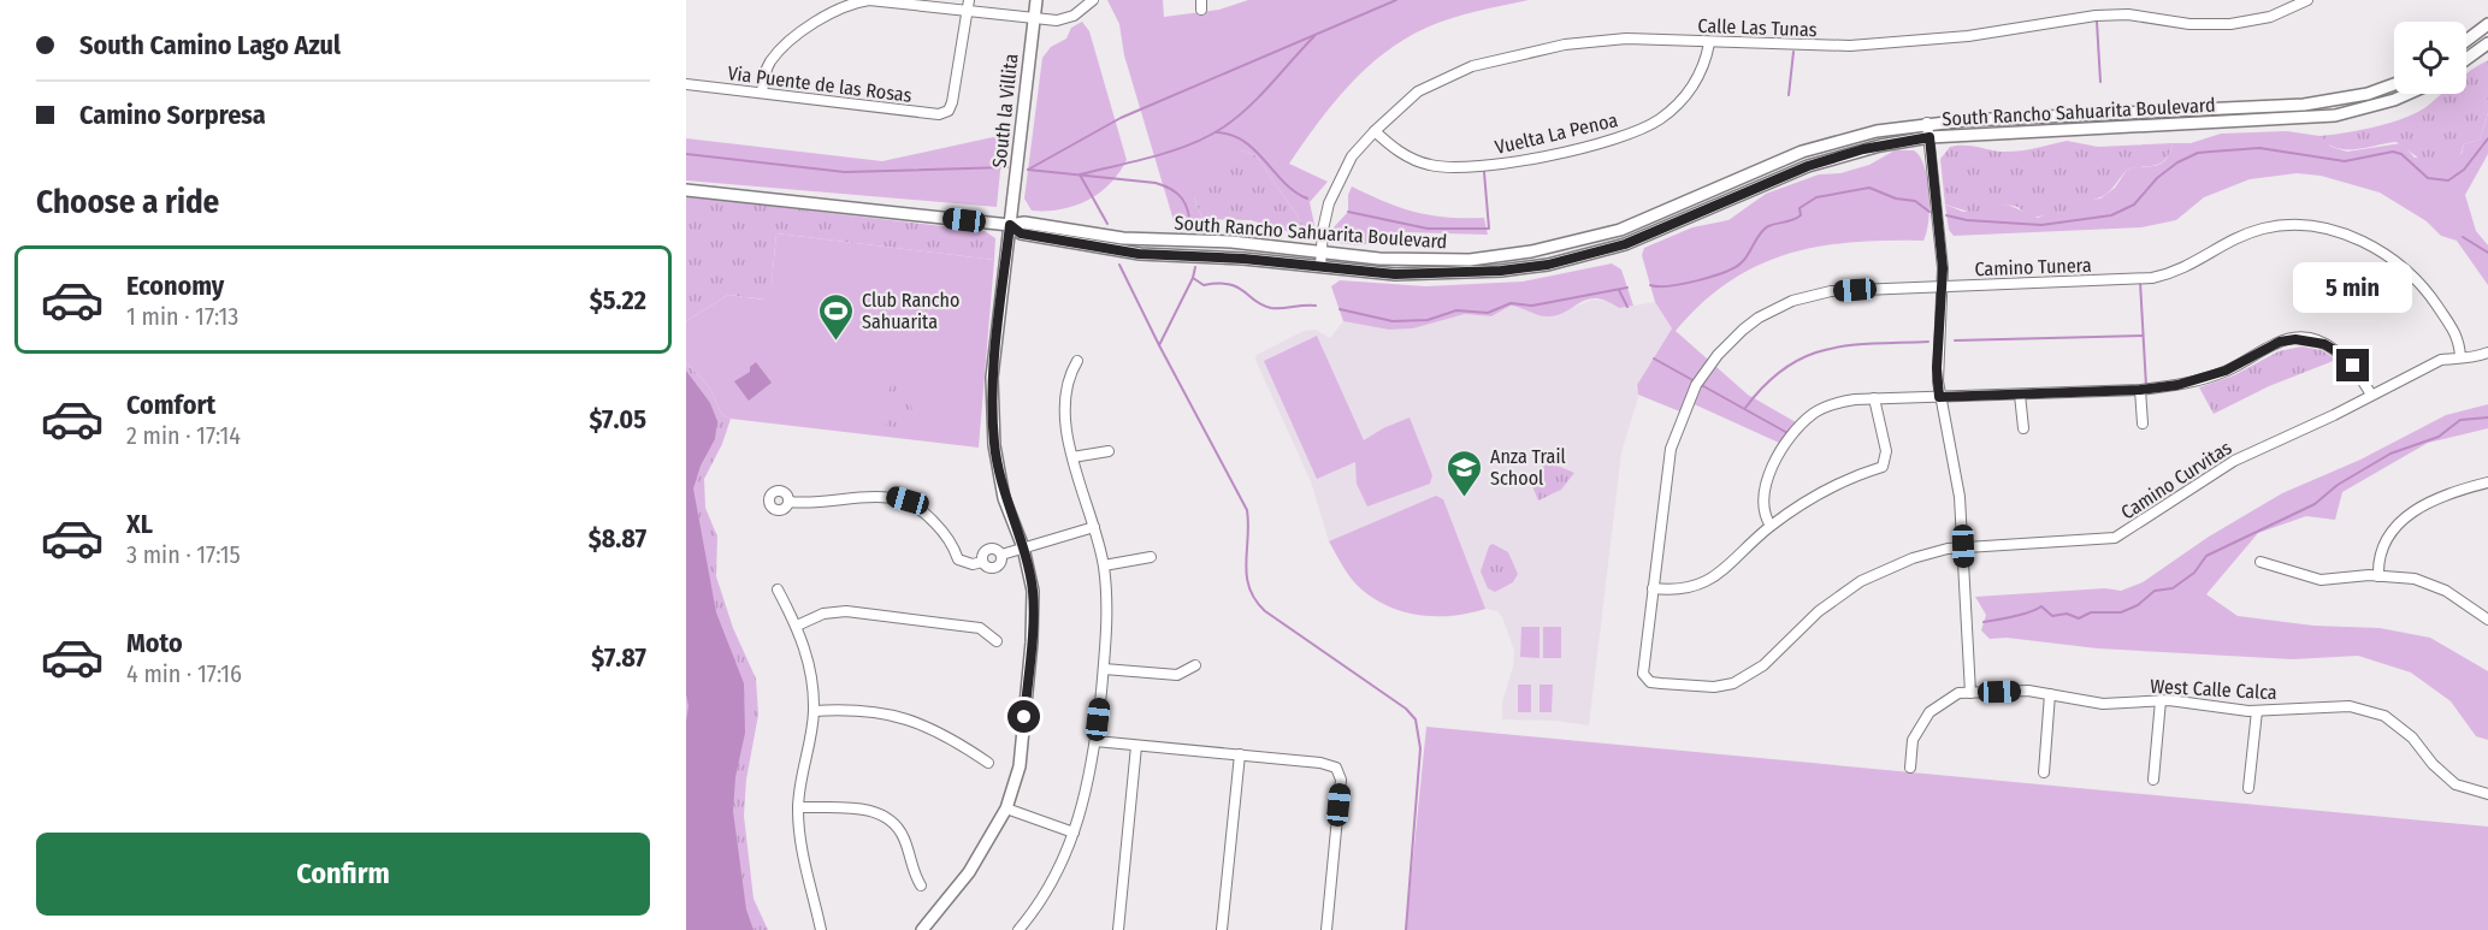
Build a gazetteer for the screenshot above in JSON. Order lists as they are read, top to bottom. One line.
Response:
{"streets":{"street":["Calle Las Tunas","Via Puente de las Rosas","South la Villita","South Rancho Sahuarita Boulevard","Vuelta La Penoa","Camino Tunera","Camino Curvitas","West Calle Calca"]},"crossings":[["Calle Las Tunas","South Rancho Sahuarita Boulevard"],["Calle Las Tunas","Vuelta La Penoa"],["South la Villita","South Rancho Sahuarita Boulevard"],["Camino Tunera","Camino Curvitas"]],"places":{"sports":["Club Rancho Sahuarita"],"school or university":["Anza Trail School"]},"page":{"banner":["South Camino Lago Azul","Camino Sorpresa"],"heading":"Choose a ride","list":[{"name":"Economy","note":"1 min · 17:13","value":"$5.22"},{"name":"Comfort","note":"2 min · 17:14","value":"$7.05"},{"name":"XL","note":"3 min · 17:15","value":"$8.87"},{"name":"Moto","note":"4 min · 17:16","value":"$7.87"}],"bubble":"5 min","buttons":"Confirm"}}
